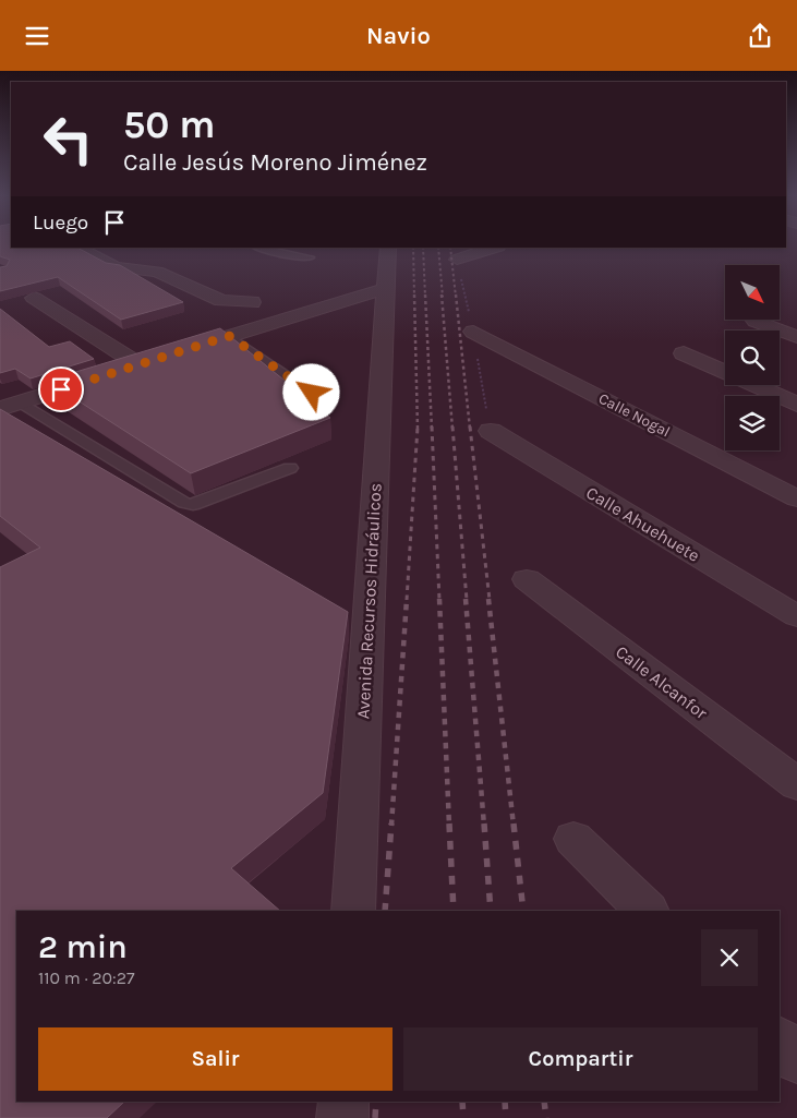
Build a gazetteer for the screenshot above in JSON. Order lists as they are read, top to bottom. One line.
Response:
{"streets":{"street":["Calle Nogal","Calle Ahuehuete","Avenida Recursos Hidráulicos","Calle Alcanfor"]},"north":"bottom right","page":{"header":"Navio","turn":["50 m","Calle Jesús Moreno Jiménez"],"then":"Luego","heading":["2 min","110 m · 20:27"],"buttons":["Salir","Compartir"]}}
